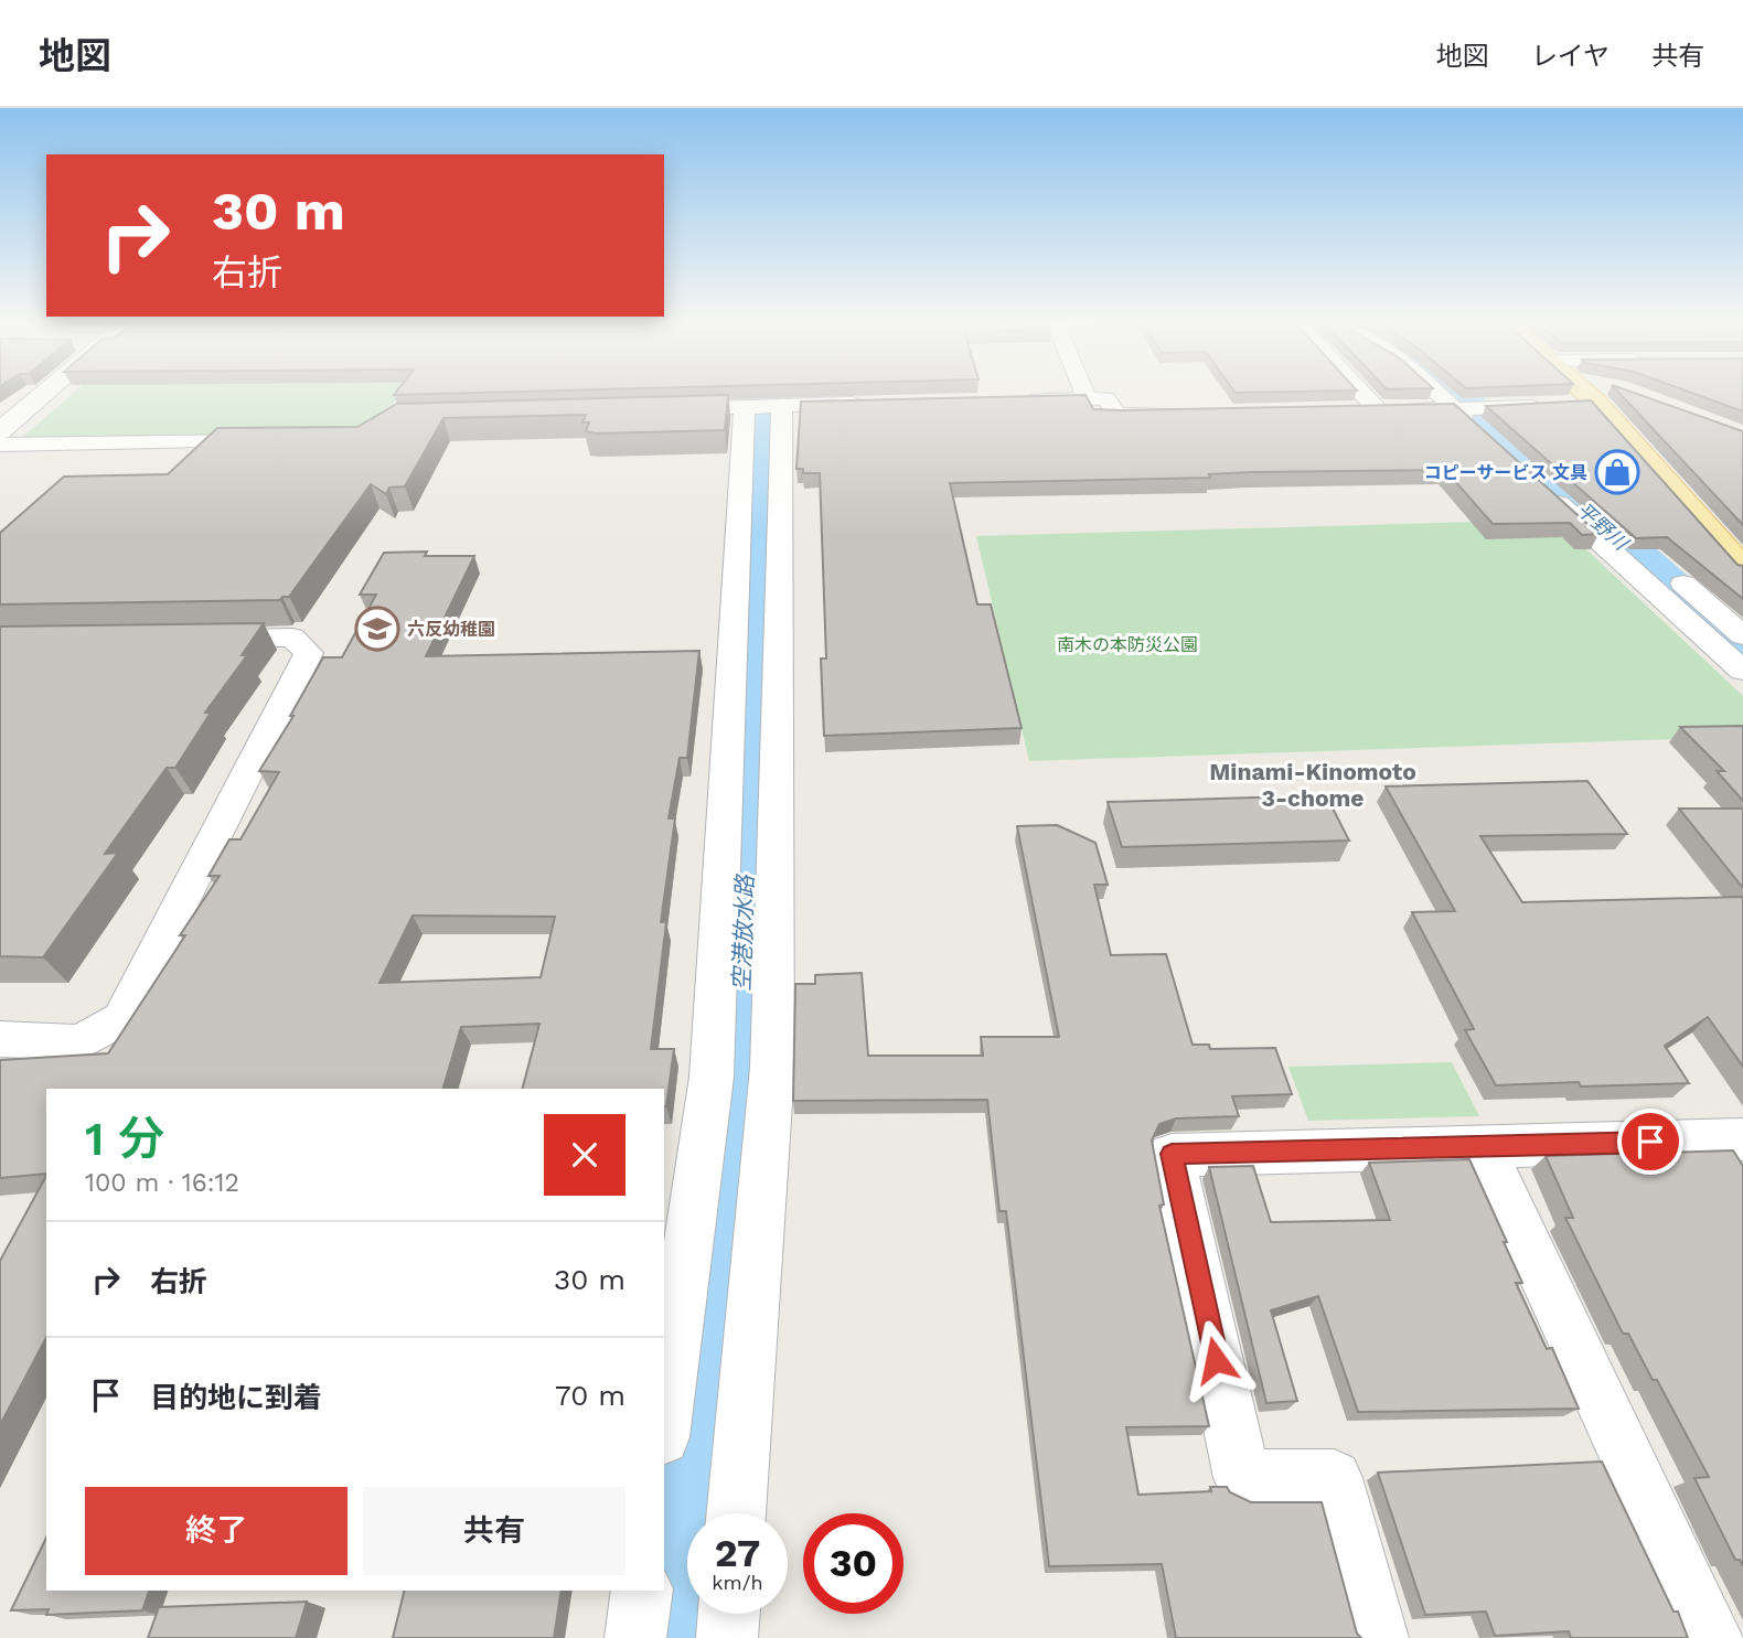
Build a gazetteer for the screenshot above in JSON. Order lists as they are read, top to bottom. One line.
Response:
{"districts":["Minami-Kinomoto 3-chome"],"water":["平野川","空港放水路"],"parks":["南木の本防災公園"],"places":{"shop":["コピーサービス 文具"],"school or university":["六反幼稚園"]},"page":{"header":"地図","nav":["地図","レイヤ","共有"],"turn":["30 m","右折"],"heading":["1 分","100 m · 16:12"],"list":[{"name":"右折","value":"30 m"},{"name":"目的地に到着","value":"70 m"}],"buttons":["終了","共有"],"speed":"27 km/h","limit":"30"}}
